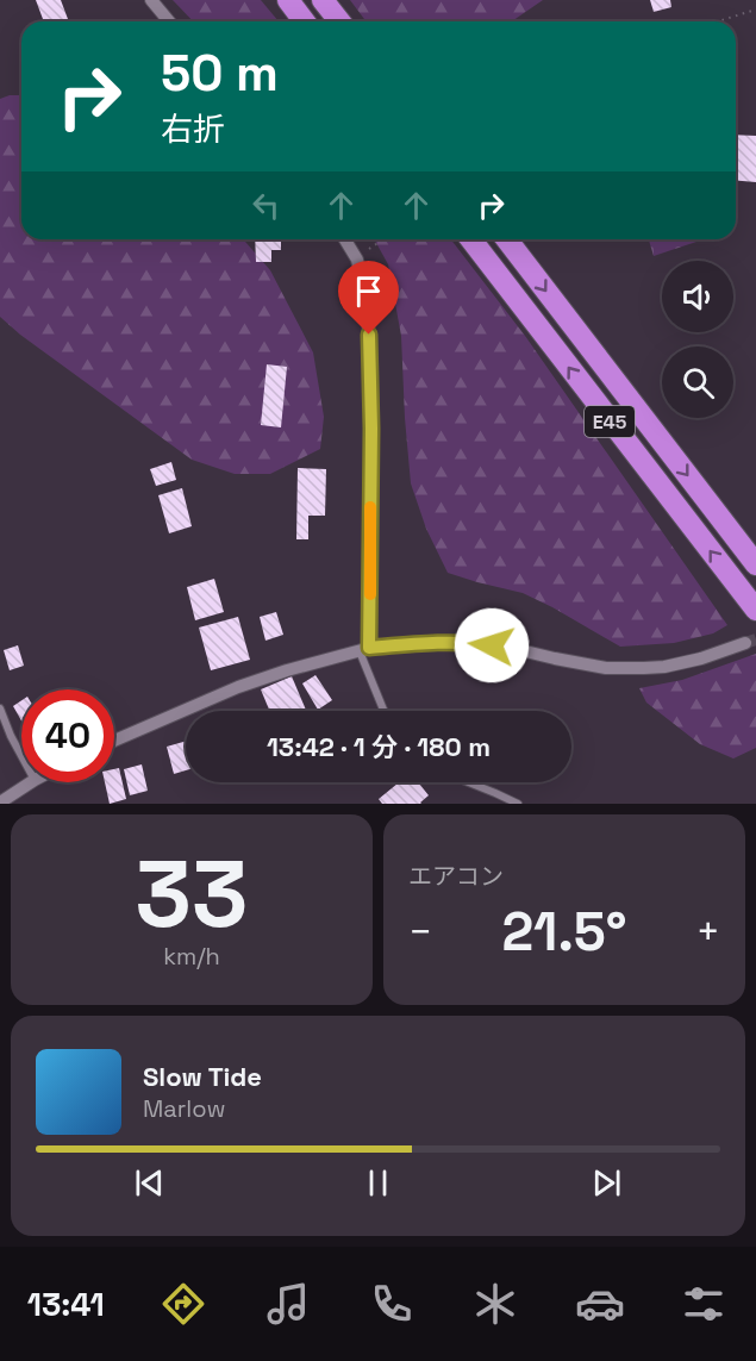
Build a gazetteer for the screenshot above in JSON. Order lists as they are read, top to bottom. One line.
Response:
{"streets":{"highway":["E45"]},"page":{"turn":["50 m","右折"],"limit":"40","trip":"13:42 · 1 分 · 180 m","tile":[["33","km/h"],"エアコン"],"heat":["−","21.5°","+"],"song":["Slow Tide","Marlow"],"tabs":"13:41"}}
